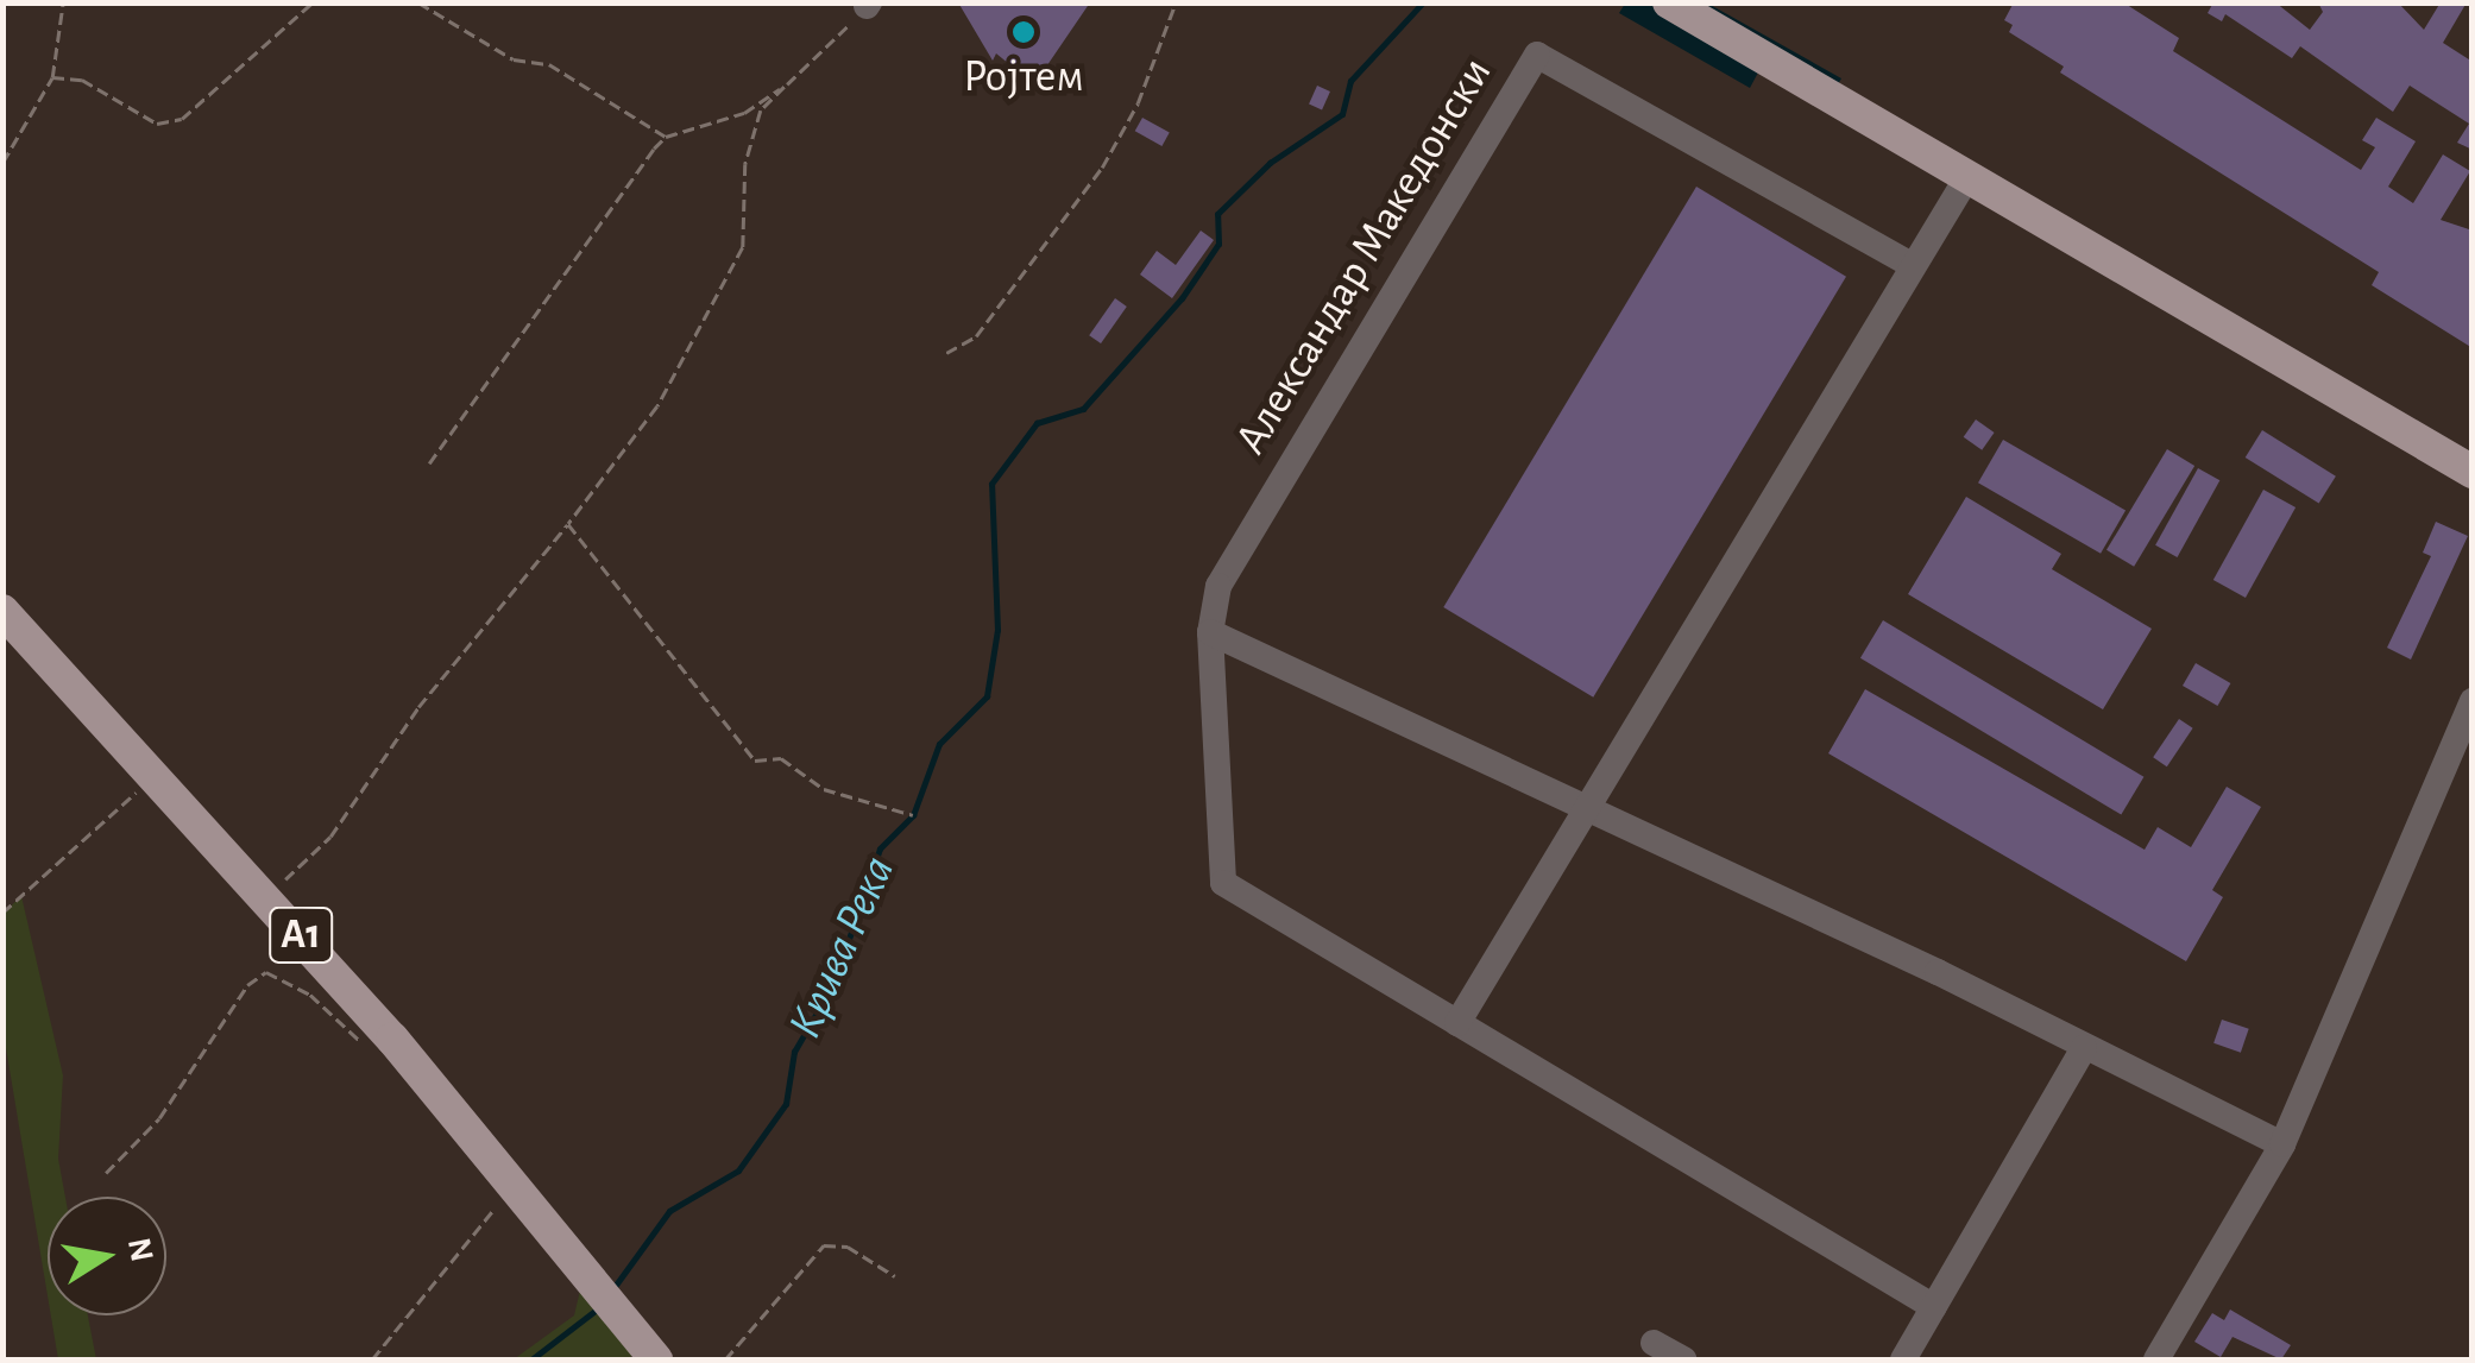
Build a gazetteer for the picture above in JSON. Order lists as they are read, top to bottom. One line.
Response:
{"streets":{"main road":["A1"],"lane":["Александар Македонски"]},"water":["Крива Река"],"places":["Ројтем"],"north":"right"}
